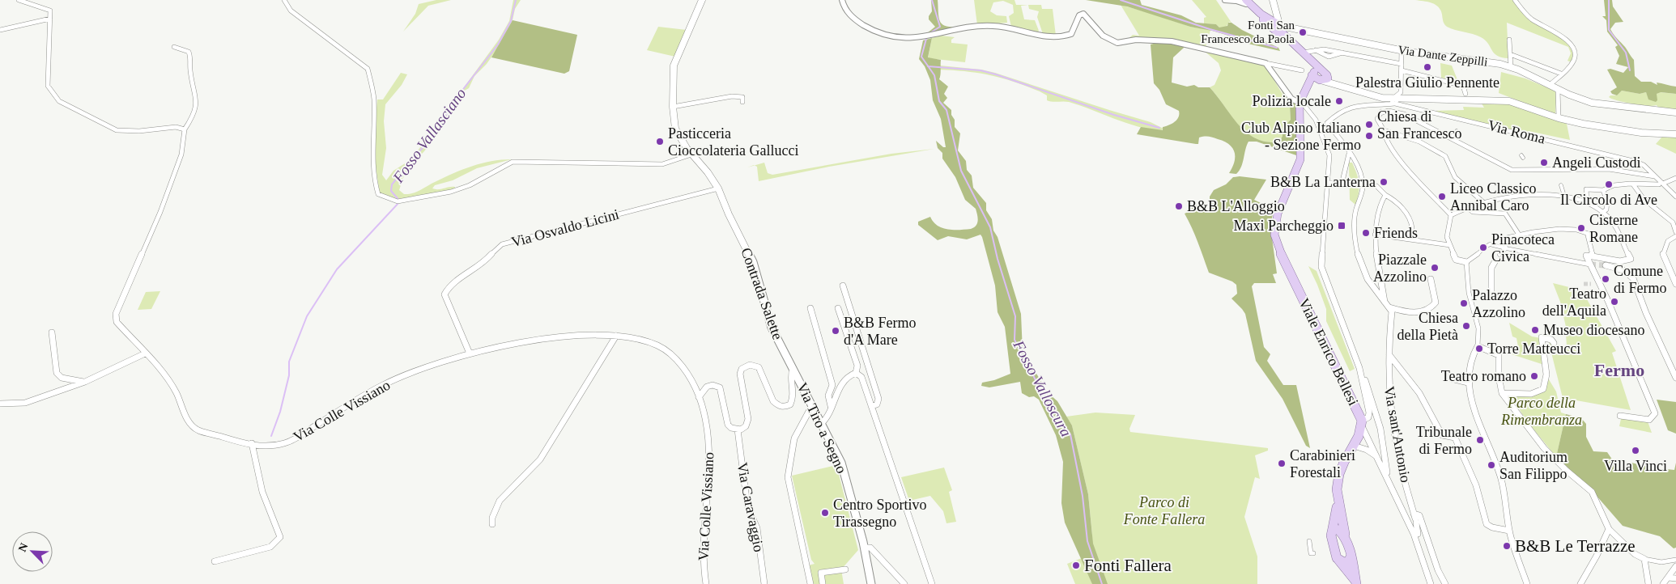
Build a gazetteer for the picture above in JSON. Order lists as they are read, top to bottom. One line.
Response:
{"streets":{"main road":["Via Dante Zeppilli","Contrada Salette","Viale Enrico Bellesi","Via Tiro a Segno"],"street":["Via Roma","Via Osvaldo Licini","Via Colle Vissiano","Via sant'Antonio","Via Caravaggio"]},"crossings":[["Via Osvaldo Licini","Contrada Salette"],["Via Osvaldo Licini","Via Colle Vissiano"],["Contrada Salette","Via Tiro a Segno"]],"districts":["Fermo"],"water":["Fosso Vallasciano","Fosso Valloscura"],"parks":["Parco della Rimembranza","Parco di Fonte Fallera"],"places":{"other":["Fonti San Francesco da Paola","Palestra Giulio Pennente","Polizia locale","Chiesa di San Francesco","Club Alpino Italiano - Sezione Fermo","Pasticceria Cioccolateria Gallucci","Angeli Custodi","B&B La Lanterna","Il Circolo di Ave","Liceo Classico Annibal Caro","B&B L'Alloggio","Cisterne Romane","Friends","Pinacoteca Civica","Piazzale Azzolino","Comune di Fermo","Teatro dell'Aquila","Palazzo Azzolino","Chiesa della Pietà","Museo diocesano","B&B Fermo d'A Mare","Torre Matteucci","Teatro romano","Tribunale di Fermo","Villa Vinci","Carabinieri Forestali","Auditorium San Filippo","Centro Sportivo Tirassegno","B&B Le Terrazze","Fonti Fallera"],"transit":["Maxi Parcheggio"]},"north":"top left"}
